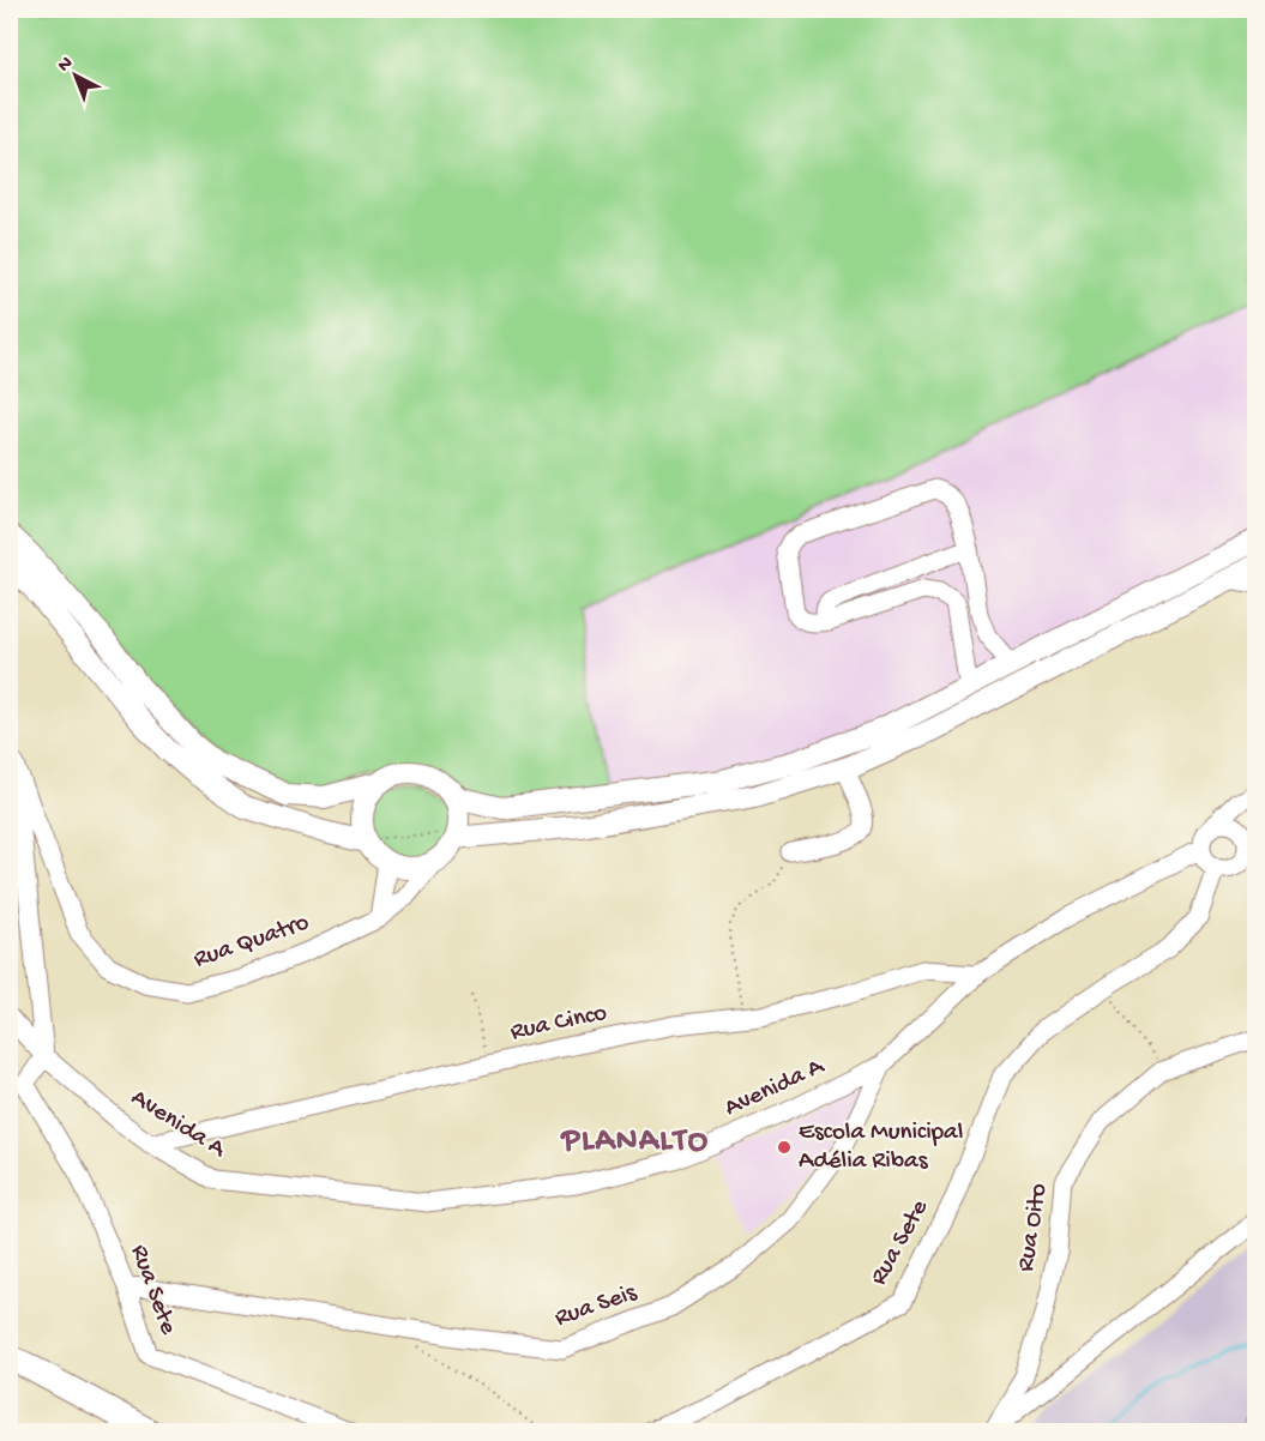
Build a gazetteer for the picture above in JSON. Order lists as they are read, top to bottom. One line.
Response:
{"streets":{"street":["Rua Quatro","Rua Cinco","Avenida A","Rua Oito","Rua Sete","Rua Seis"]},"crossings":[["Rua Cinco","Avenida A"],["Avenida A","Rua Sete"],["Avenida A","Rua Seis"],["Rua Sete","Rua Seis"]],"districts":["PLANALTO"],"places":["Escola Municipal Adélia Ribas"],"north":"top left"}
